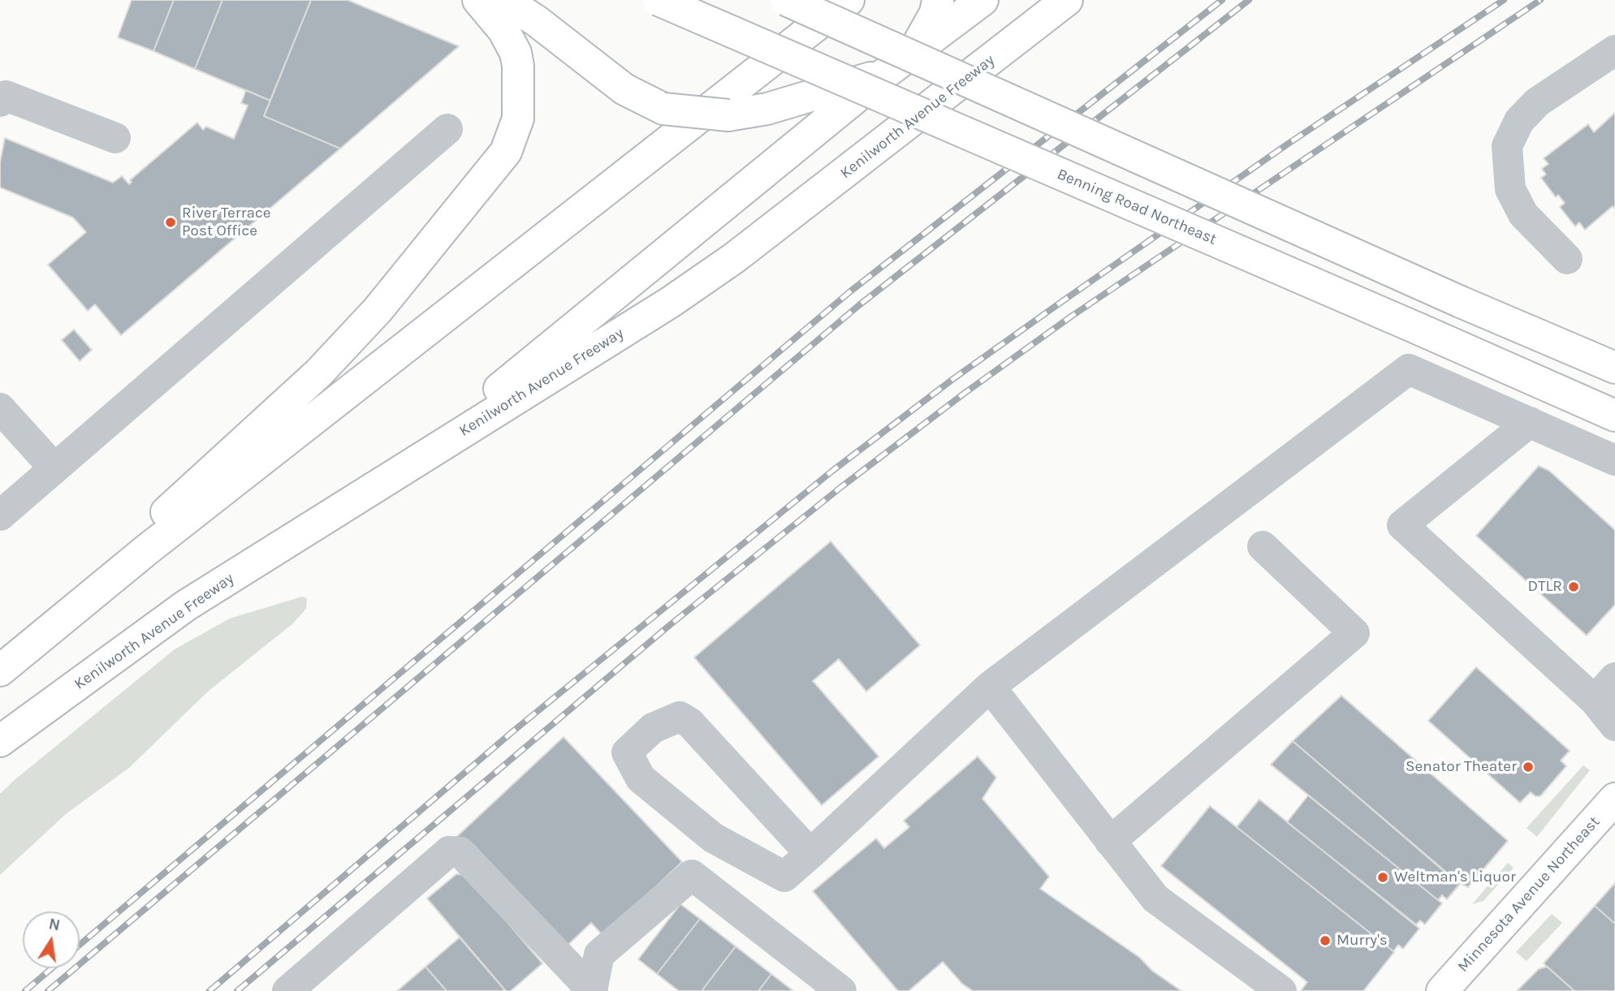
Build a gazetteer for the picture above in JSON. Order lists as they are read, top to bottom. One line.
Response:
{"streets":{"main road":["Kenilworth Avenue Freeway","Benning Road Northeast","Minnesota Avenue Northeast"]},"places":["River Terrace Post Office","DTLR","Senator Theater","Weltman's Liquor","Murry's"],"north":"top"}
